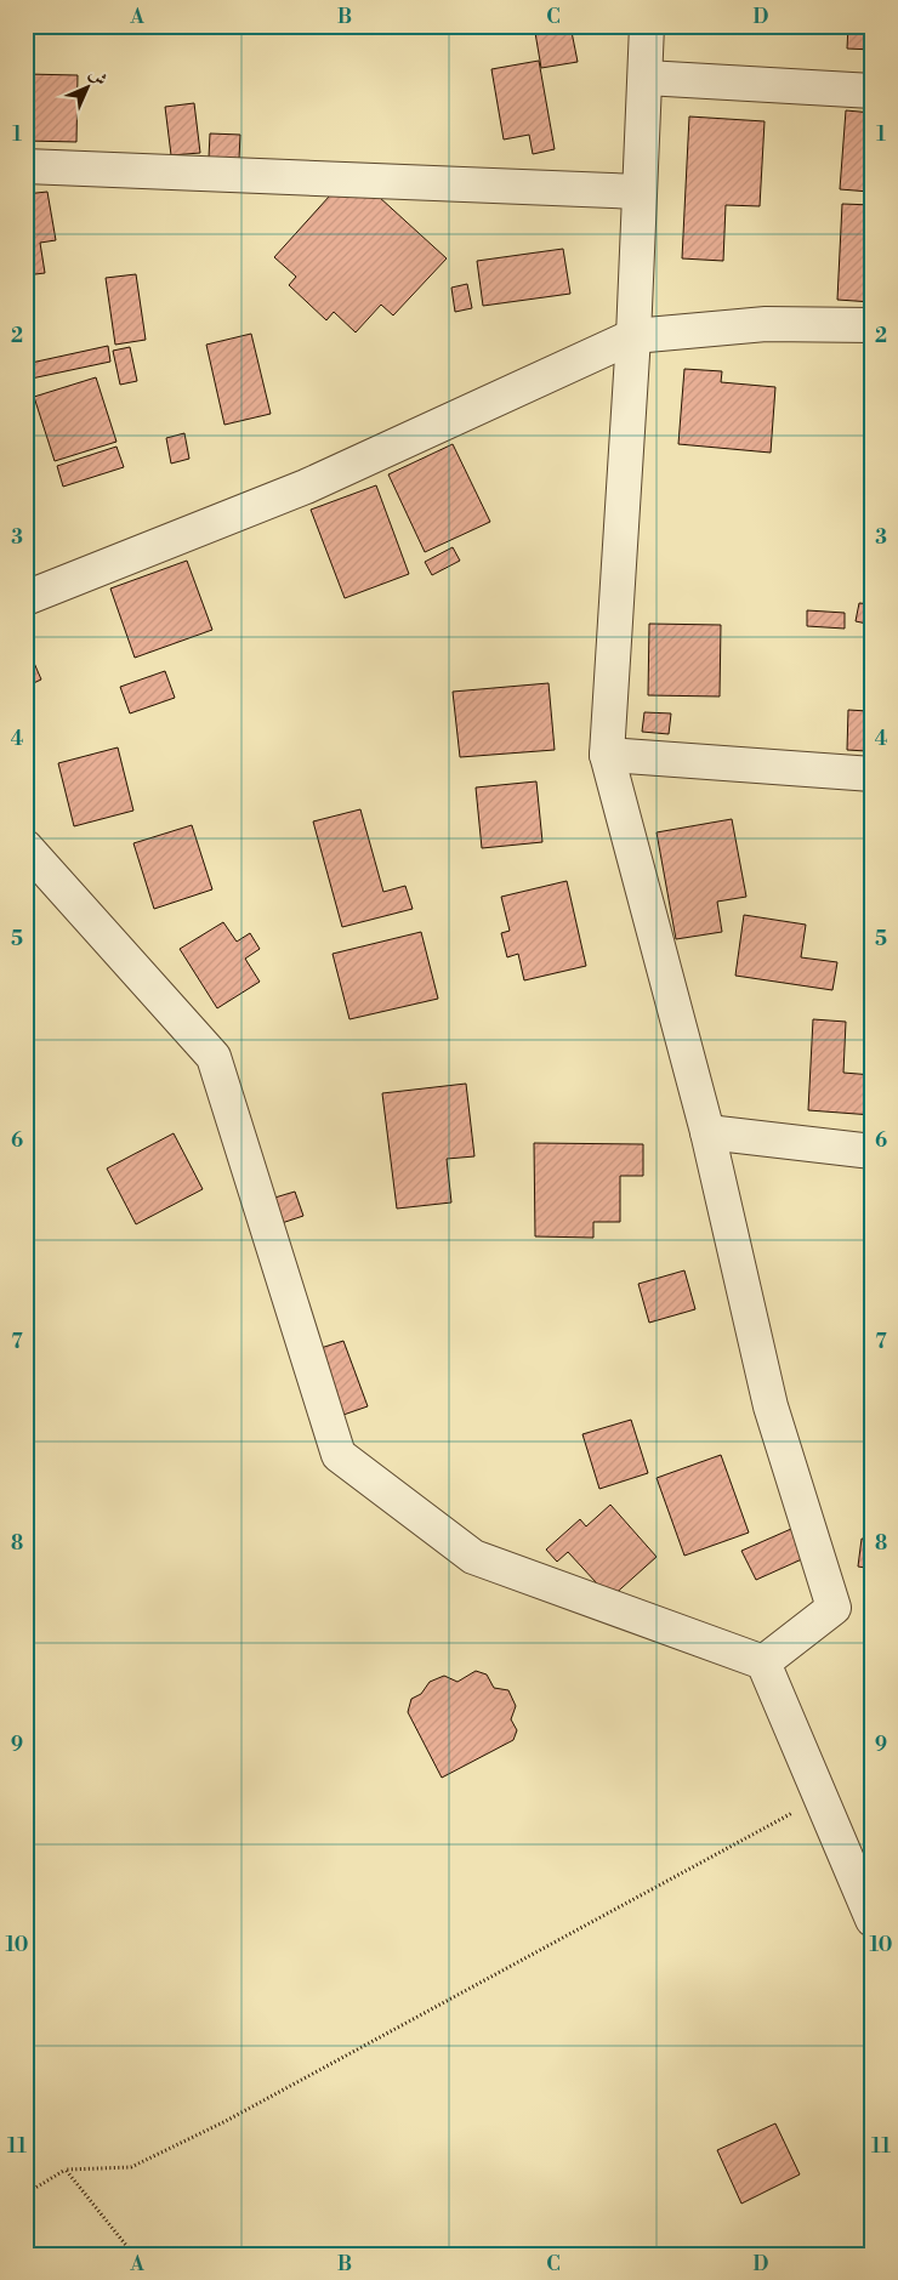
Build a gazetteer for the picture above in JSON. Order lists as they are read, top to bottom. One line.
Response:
{"north":"top right","grid":{"columns":["A","B","C","D"],"rows":["1","2","3","4","5","6","7","8","9","10","11"]}}
